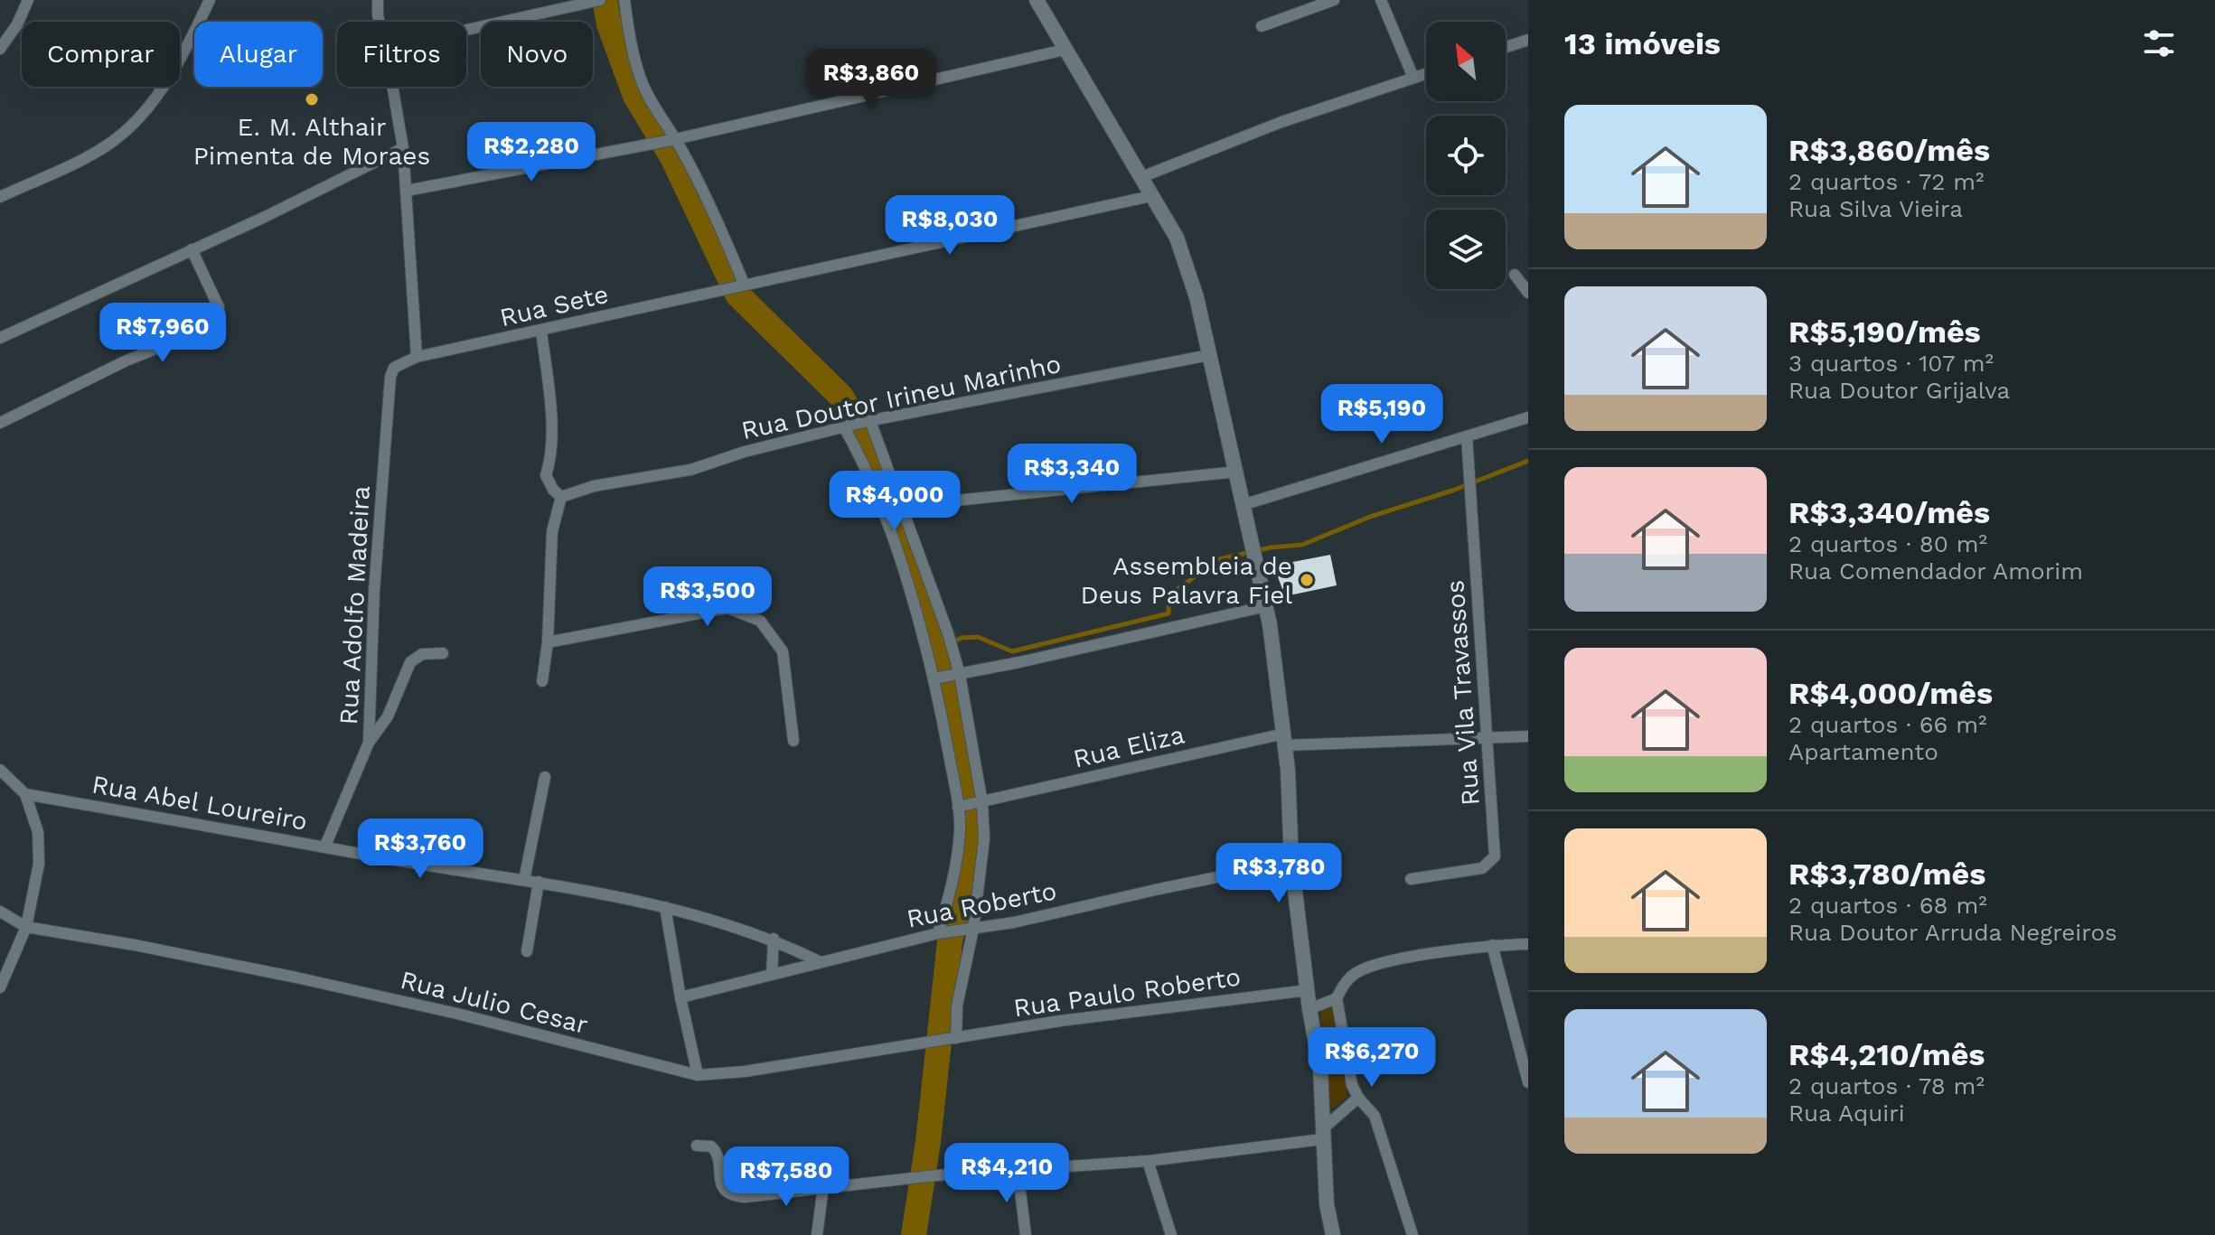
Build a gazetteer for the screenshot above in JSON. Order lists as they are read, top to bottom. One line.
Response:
{"streets":{"street":["Rua Sete","Rua Doutor Irineu Marinho","Rua Adolfo Madeira","Rua Vila Travassos","Rua Eliza","Rua Abel Loureiro","Rua Roberto","Rua Paulo Roberto","Rua Julio Cesar"]},"crossings":[["Rua Sete","Rua Adolfo Madeira"],["Rua Adolfo Madeira","Rua Abel Loureiro"],["Rua Vila Travassos","Rua Eliza"],["Rua Abel Loureiro","Rua Roberto"],["Rua Paulo Roberto","Rua Julio Cesar"]],"places":["E. M. Althair Pimenta de Moraes","Assembleia de Deus Palavra Fiel"],"north":"top left","page":{"heading":"13 imóveis","chip":["Comprar","Alugar","Filtros","Novo"],"price":["R$3,860","R$2,280","R$8,030","R$7,960","R$5,190","R$3,340","R$4,000","R$3,500","R$3,760","R$3,780","R$6,270","R$4,210","R$7,580"],"list":[{"name":"R$3,860/mês","note":"2 quartos · 72 m² · Rua Silva Vieira"},{"name":"R$5,190/mês","note":"3 quartos · 107 m² · Rua Doutor Grijalva"},{"name":"R$3,340/mês","note":"2 quartos · 80 m² · Rua Comendador Amorim"},{"name":"R$4,000/mês","note":"2 quartos · 66 m² · Apartamento"},{"name":"R$3,780/mês","note":"2 quartos · 68 m² · Rua Doutor Arruda Negreiros"},{"name":"R$4,210/mês","note":"2 quartos · 78 m² · Rua Aquiri"}]}}
